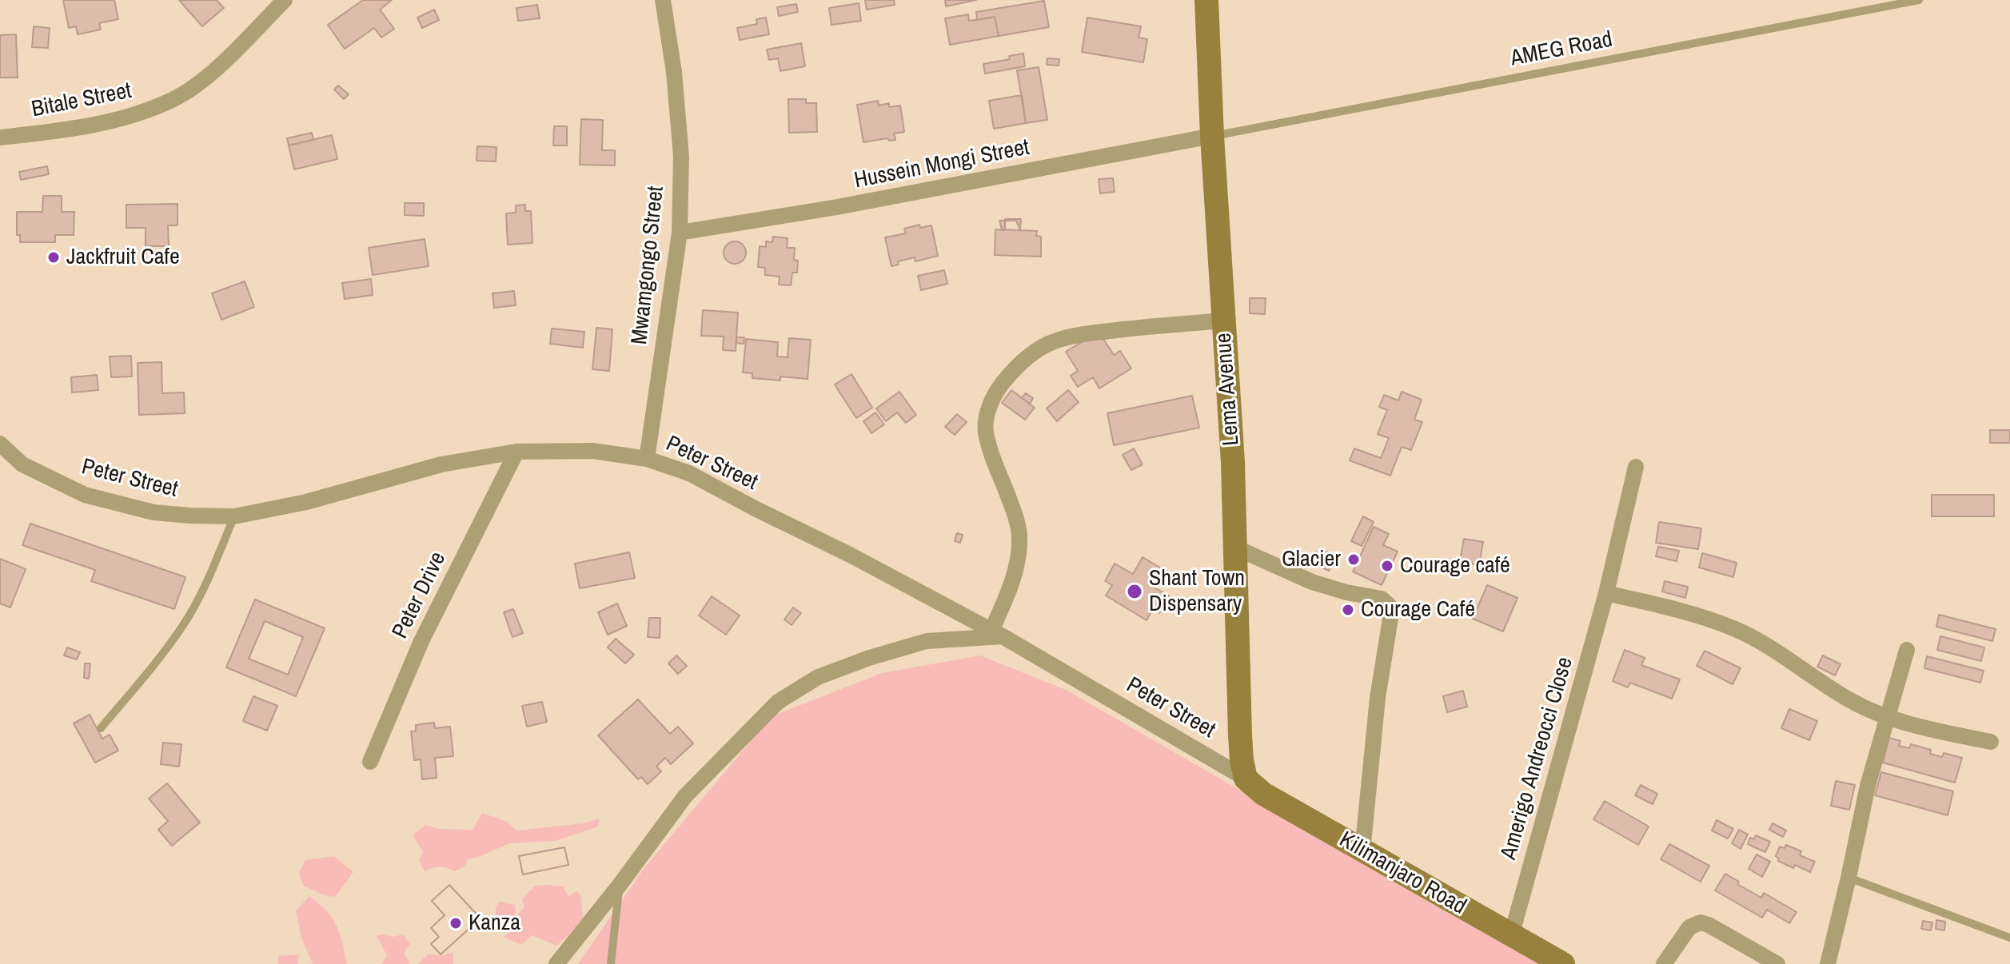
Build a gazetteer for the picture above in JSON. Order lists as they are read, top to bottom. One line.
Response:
{"streets":{"main road":["Lema Avenue","Kilimanjaro Road"],"street":["Bitale Street","Hussein Mongi Street","Mwamgongo Street","Peter Street","Peter Drive","Amerigo Andreocci Close"],"lane":["AMEG Road"]},"crossings":[["AMEG Road","Hussein Mongi Street"],["AMEG Road","Lema Avenue"],["Hussein Mongi Street","Mwamgongo Street"],["Hussein Mongi Street","Lema Avenue"],["Mwamgongo Street","Peter Street"],["Lema Avenue","Peter Street"],["Lema Avenue","Kilimanjaro Road"],["Peter Street","Peter Drive"],["Peter Street","Kilimanjaro Road"],["Amerigo Andreocci Close","Kilimanjaro Road"]],"places":["Jackfruit Cafe","Glacier","Courage café","Shant Town Dispensary","Courage Café","Kanza"]}
